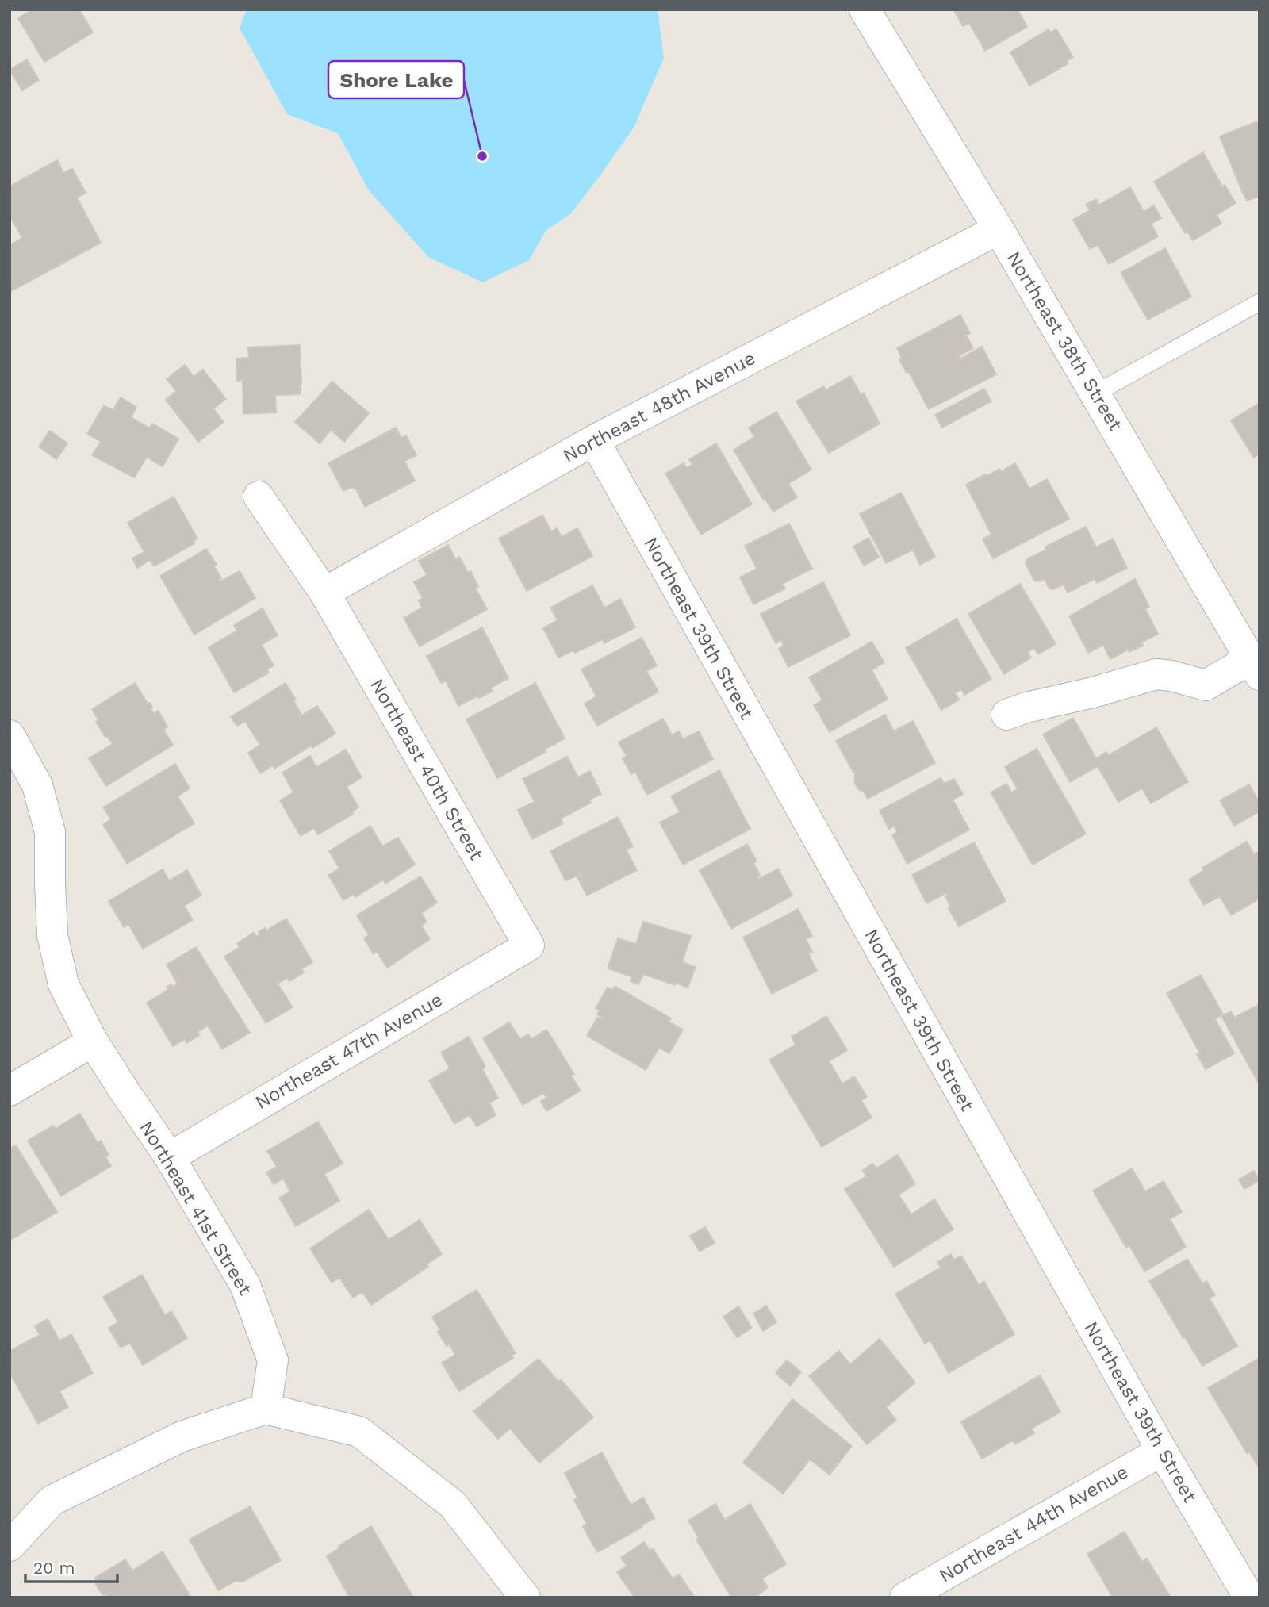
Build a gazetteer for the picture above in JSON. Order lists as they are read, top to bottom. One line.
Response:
{"streets":{"street":["Northeast 38th Street","Northeast 48th Avenue","Northeast 39th Street","Northeast 40th Street","Northeast 47th Avenue","Northeast 41st Street","Northeast 44th Avenue"]},"crossings":[["Northeast 38th Street","Northeast 48th Avenue"],["Northeast 48th Avenue","Northeast 39th Street"],["Northeast 48th Avenue","Northeast 40th Street"],["Northeast 39th Street","Northeast 44th Avenue"],["Northeast 40th Street","Northeast 47th Avenue"],["Northeast 47th Avenue","Northeast 41st Street"]],"places":["Shore Lake"],"scale_bar":"20 m"}
